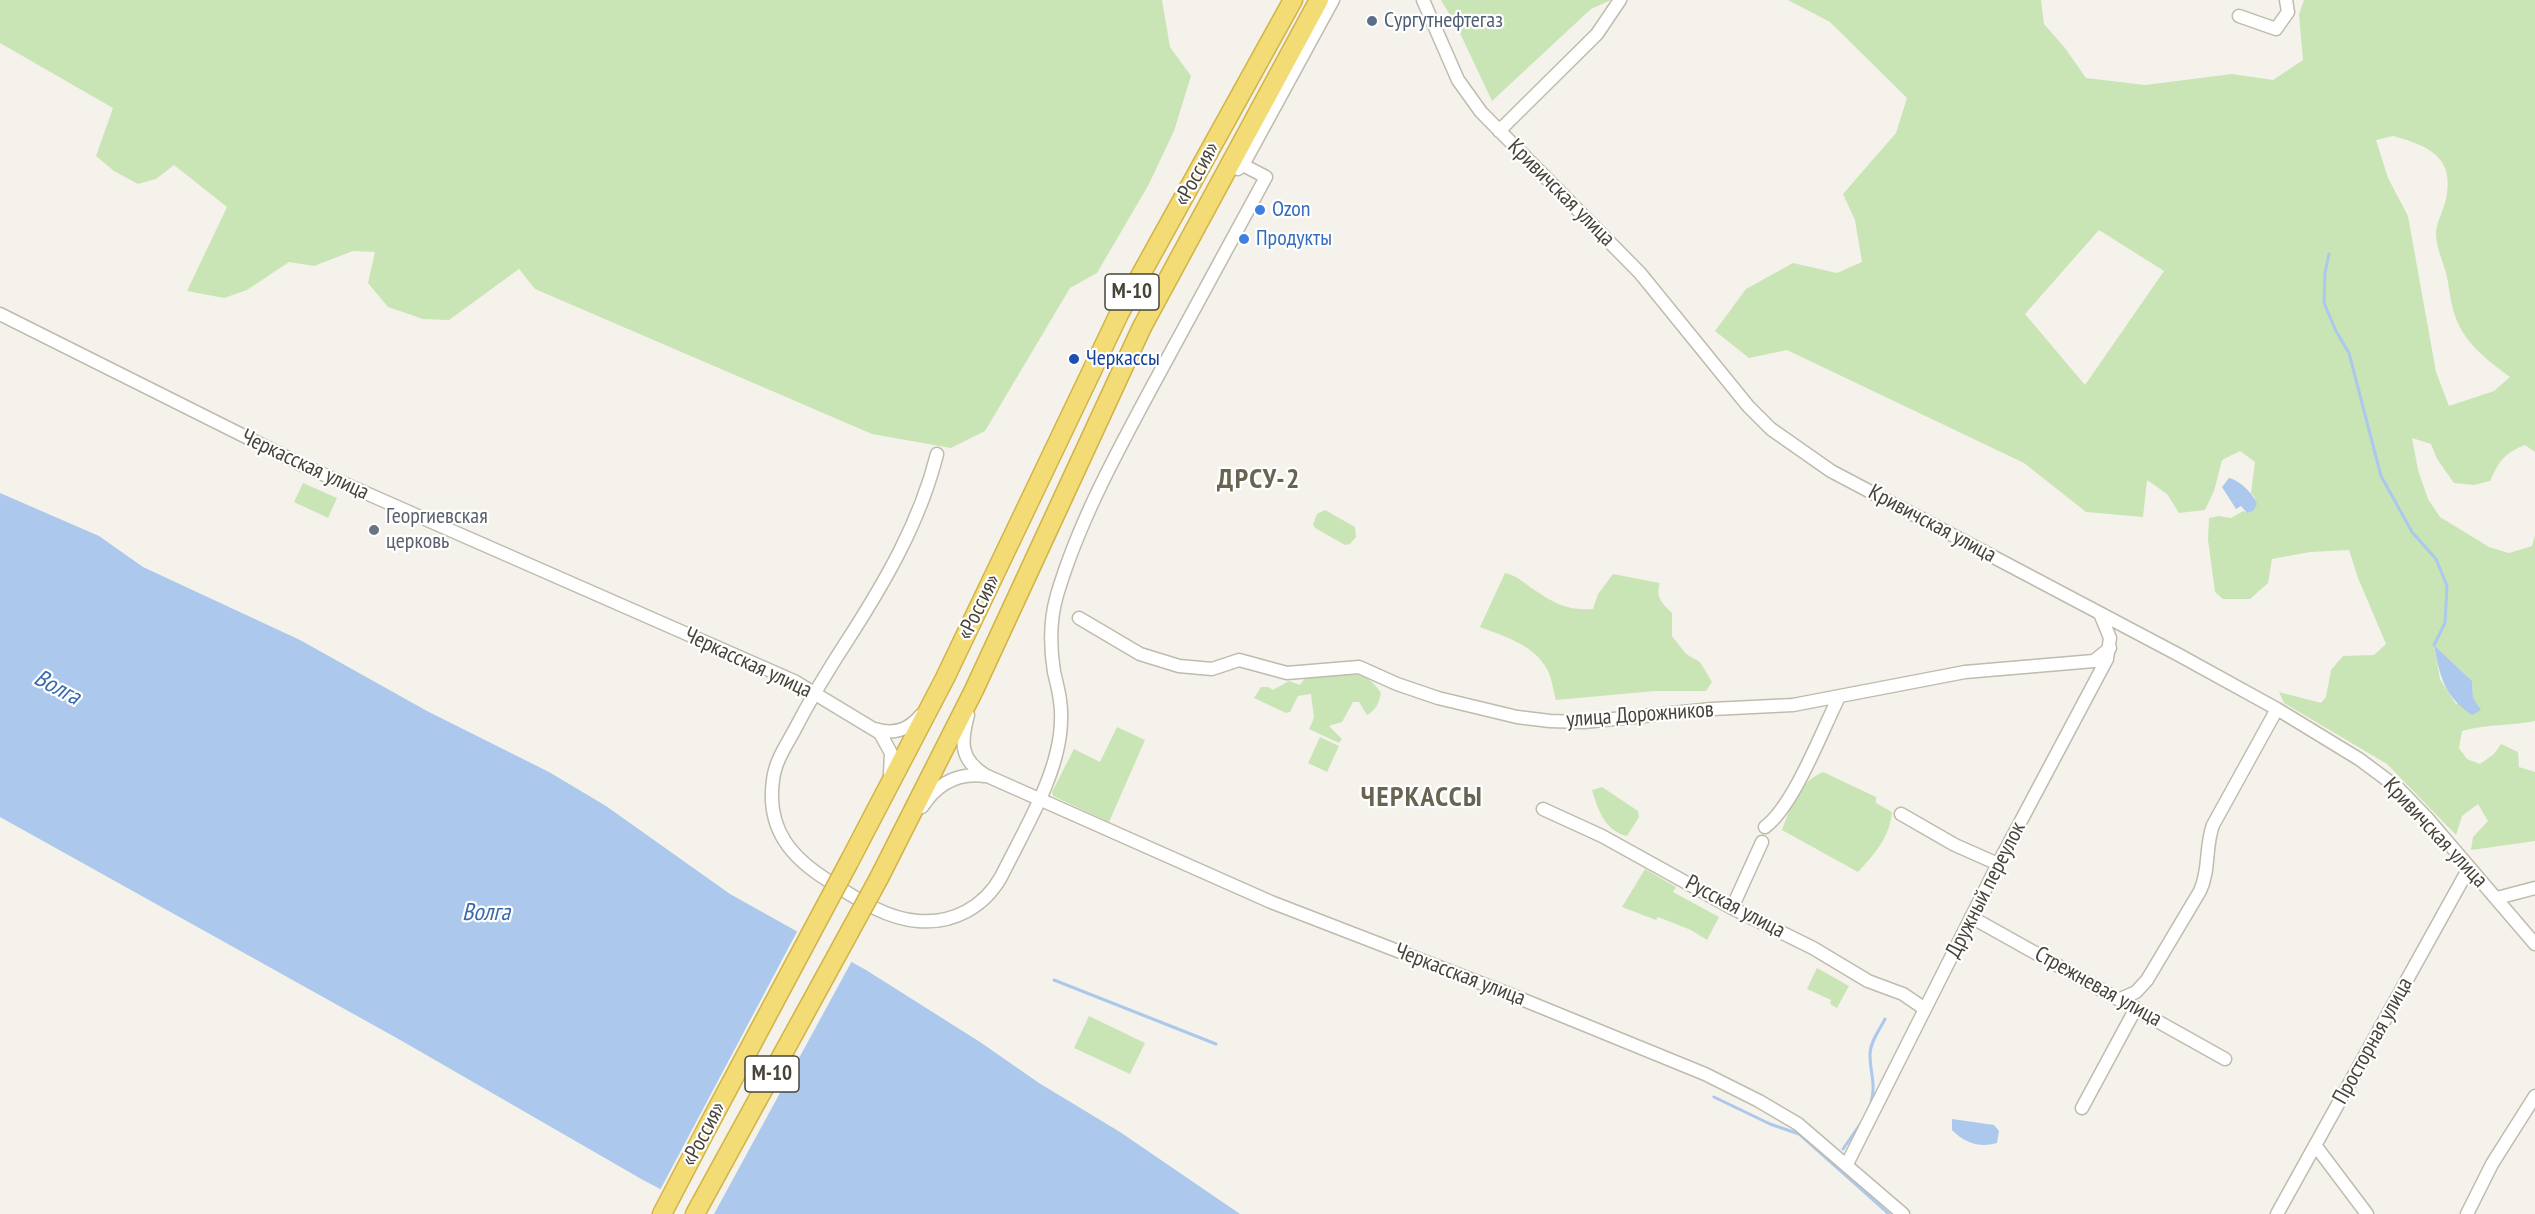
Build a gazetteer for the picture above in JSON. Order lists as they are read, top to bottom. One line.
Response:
{"streets":{"highway":["«Россия»","М-10"],"street":["Кривичская улица","Черкасская улица","улица Дорожников","Дружный переулок","Русская улица","Стрежневая улица","Просторная улица"]},"crossings":[["«Россия»","Черкасская улица"],["Кривичская улица","Просторная улица"],["Черкасская улица","Дружный переулок"],["улица Дорожников","Дружный переулок"],["Дружный переулок","Русская улица"],["Дружный переулок","Стрежневая улица"]],"districts":["ДРСУ-2","ЧЕРКАССЫ"],"water":["Волга"],"places":["Сургутнефтегаз","Ozon","Продукты","Черкассы","Георгиевская церковь"]}
